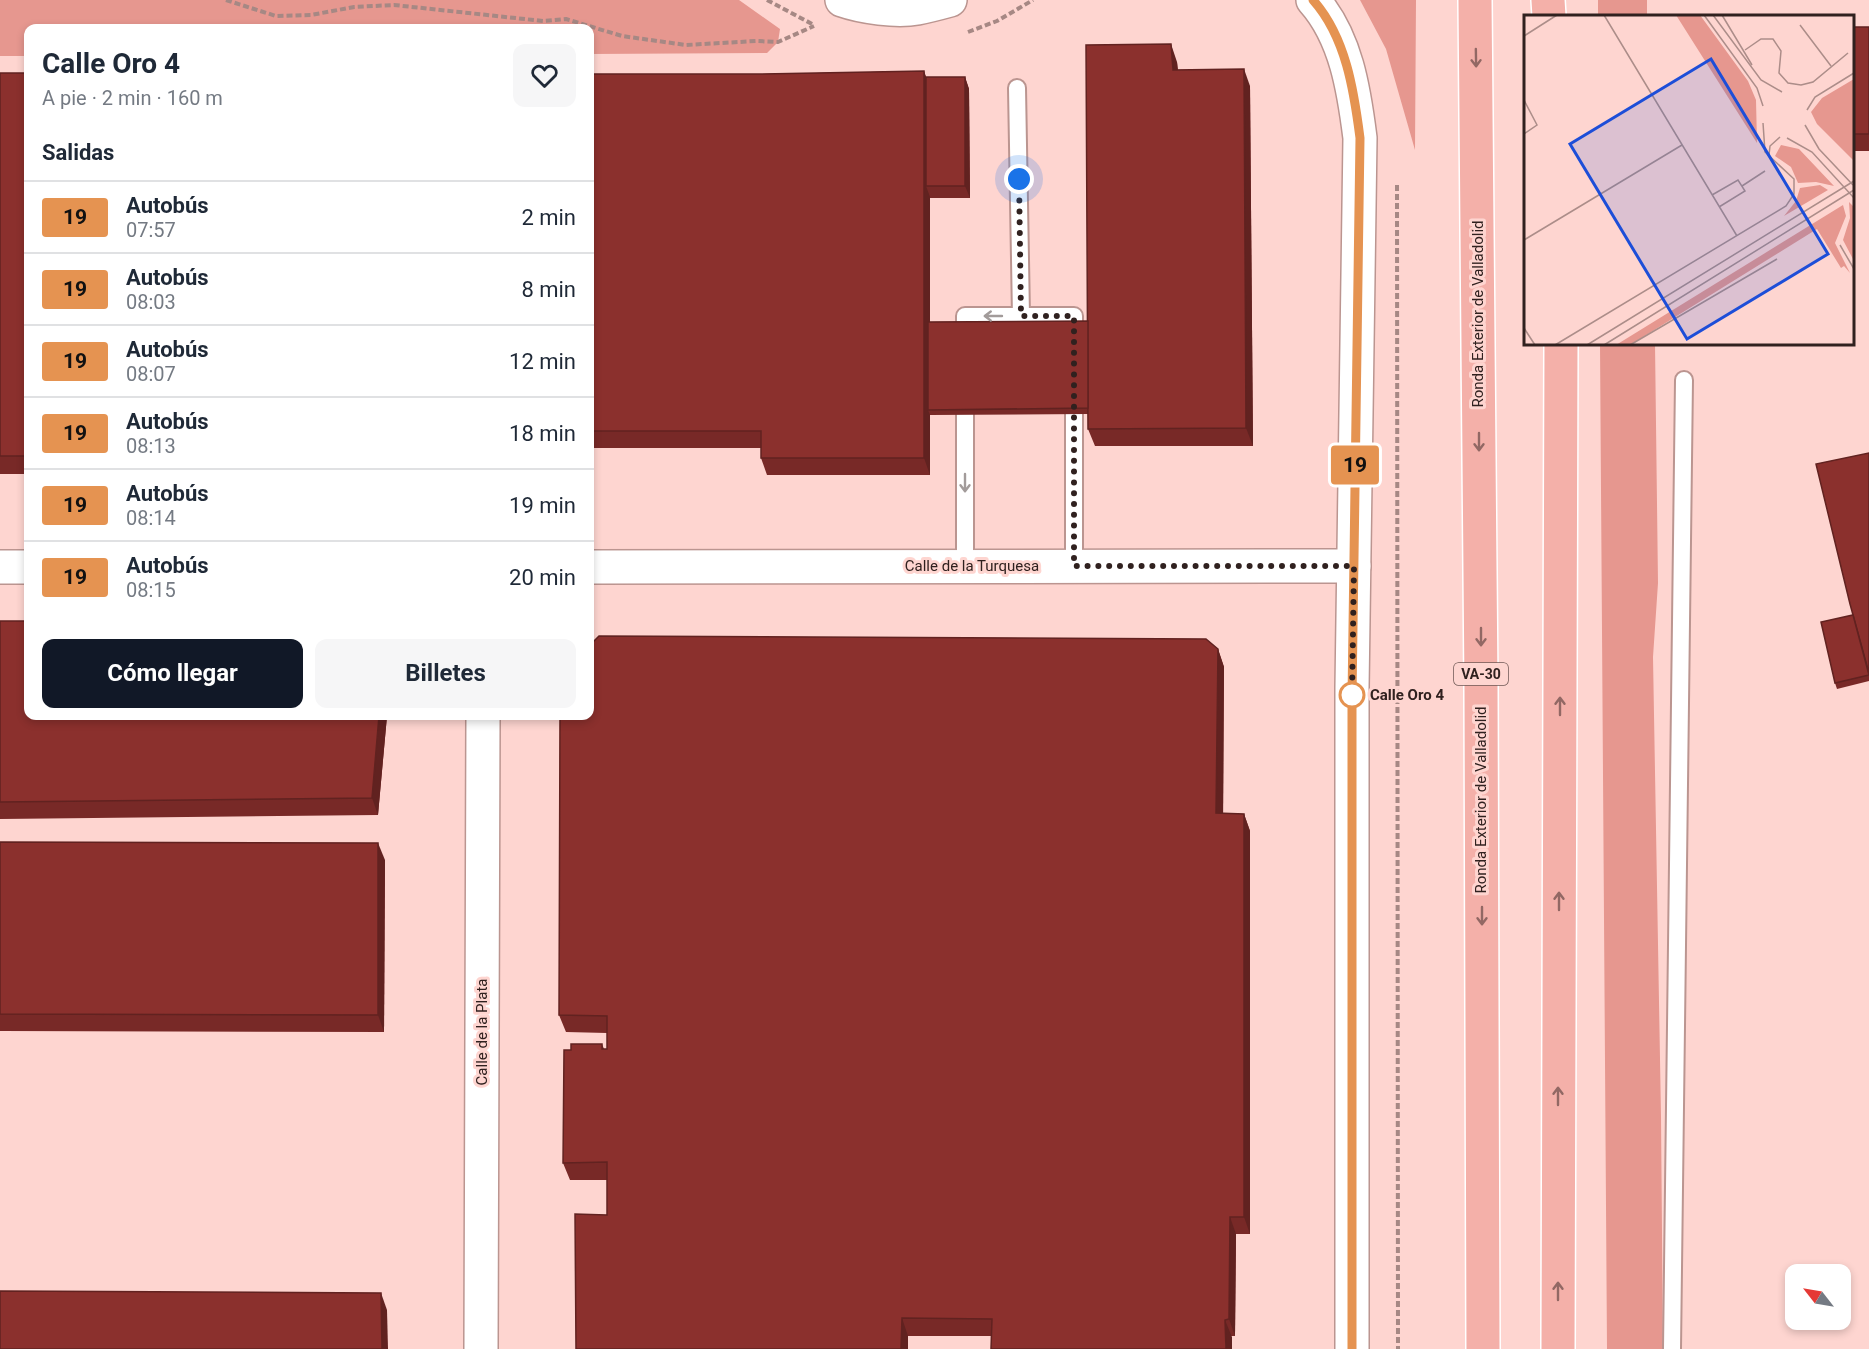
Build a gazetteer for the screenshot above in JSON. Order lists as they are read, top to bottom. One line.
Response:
{"streets":{"highway":["Ronda Exterior de Valladolid","VA-30"],"street":["Calle de la Turquesa","Calle de la Plata"]},"places":["Calle Oro 4"],"lines":["bus line 19"],"north":"top left","page":{"on_map":"19","heading":[["Calle Oro 4","A pie · 2 min · 160 m"],"Salidas"],"list":[{"mark":"19","name":"Autobús","note":"07:57","value":"2 min"},{"mark":"19","name":"Autobús","note":"08:03","value":"8 min"},{"mark":"19","name":"Autobús","note":"08:07","value":"12 min"},{"mark":"19","name":"Autobús","note":"08:13","value":"18 min"},{"mark":"19","name":"Autobús","note":"08:14","value":"19 min"},{"mark":"19","name":"Autobús","note":"08:15","value":"20 min"}],"buttons":["Cómo llegar","Billetes"]}}
